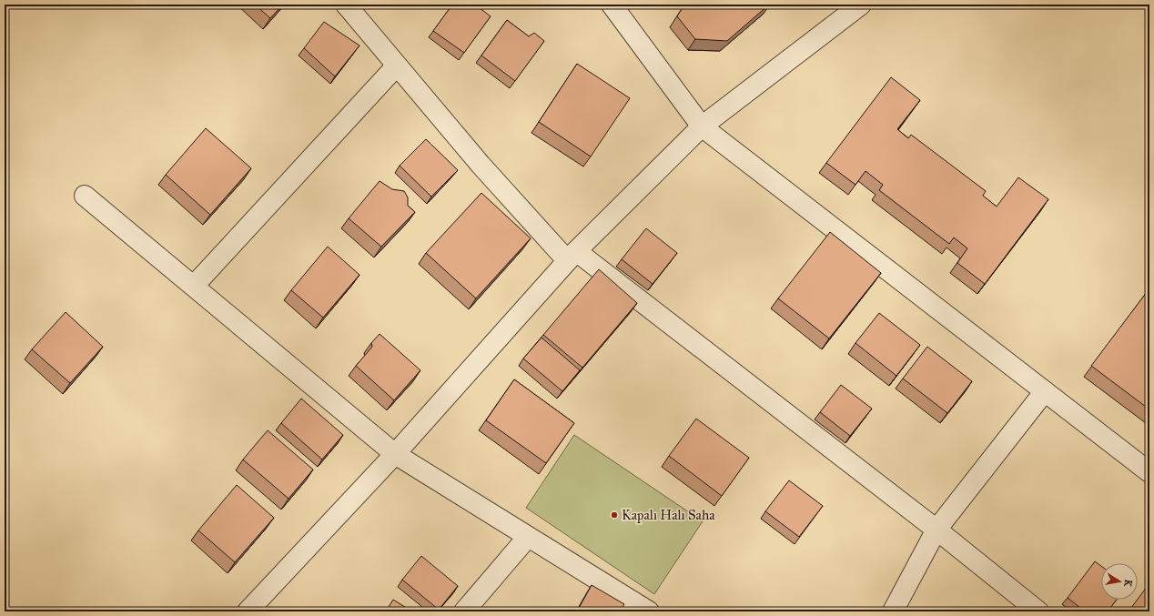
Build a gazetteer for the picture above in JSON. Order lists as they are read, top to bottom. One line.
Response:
{"places":["Kapalı Halı Saha"],"north":"right"}
